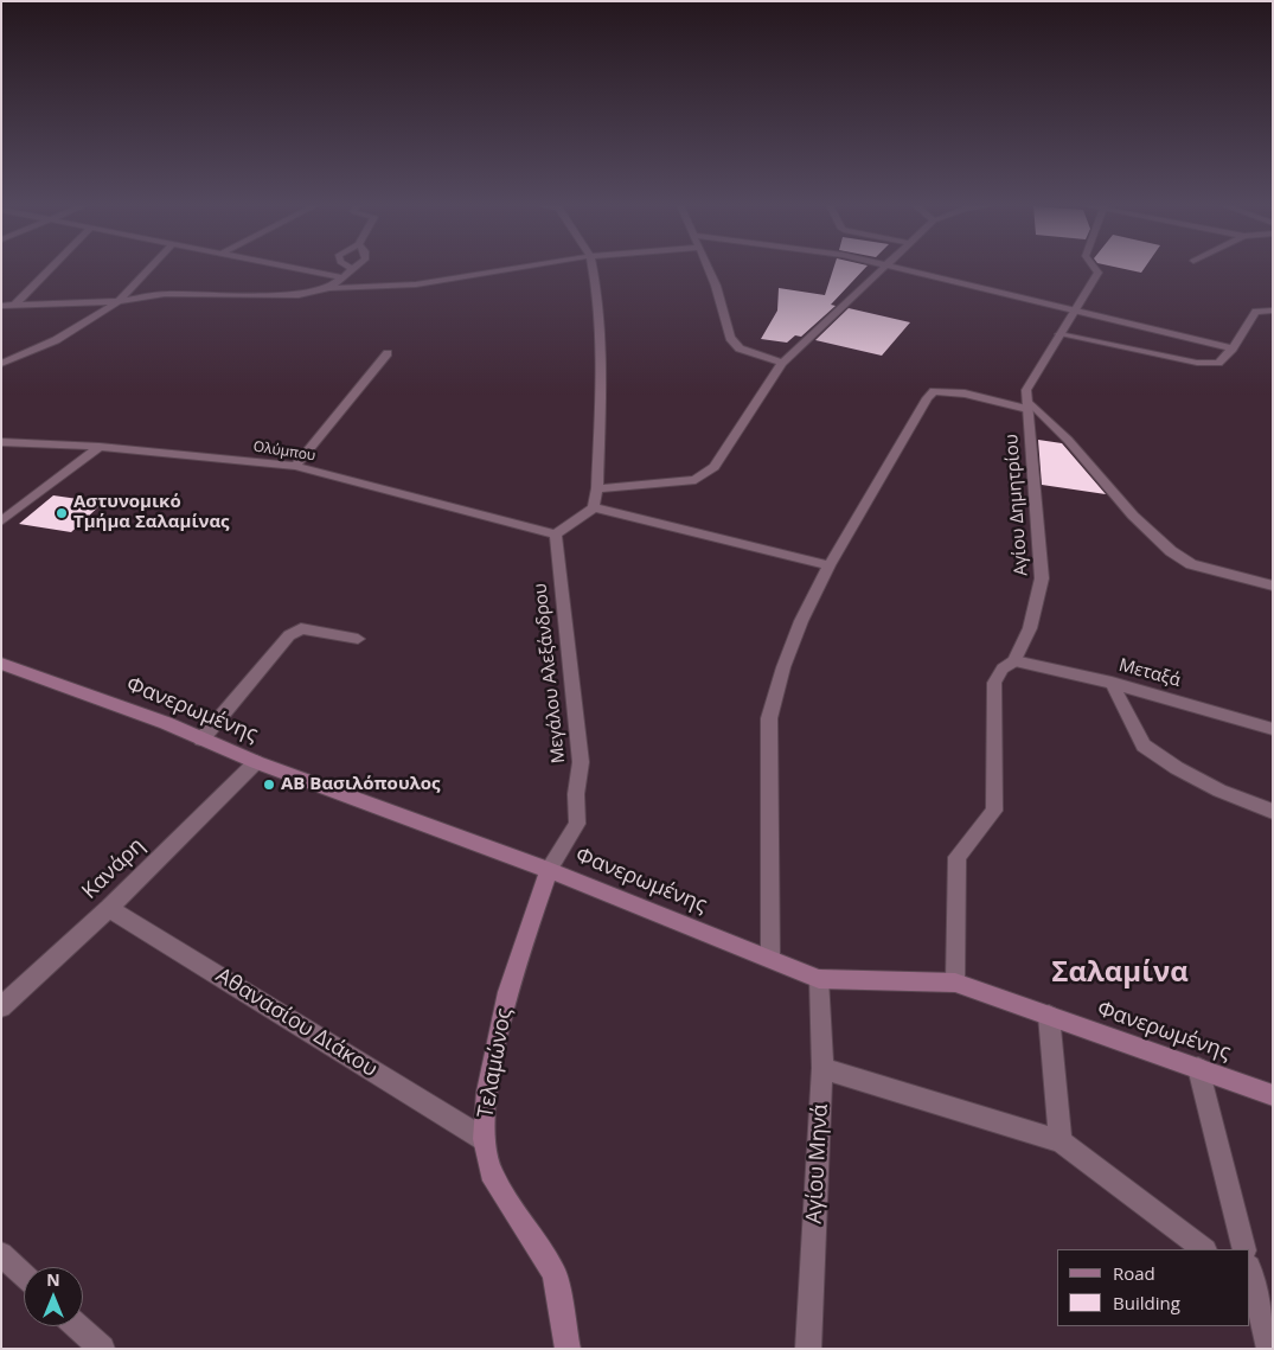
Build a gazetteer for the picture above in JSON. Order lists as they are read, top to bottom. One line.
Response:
{"streets":{"main road":["Φανερωμένης","Τελαμώνος"],"street":["Ολύμπου","Αγίου Δημητρίου","Μεγάλου Αλεξάνδρου","Μεταξά","Κανάρη","Αθανασίου Διάκου","Αγίου Μηνά"]},"crossings":[["Ολύμπου","Μεγάλου Αλεξάνδρου"],["Αγίου Δημητρίου","Μεταξά"],["Αγίου Δημητρίου","Φανερωμένης"],["Μεγάλου Αλεξάνδρου","Φανερωμένης"],["Μεγάλου Αλεξάνδρου","Τελαμώνος"],["Φανερωμένης","Κανάρη"],["Φανερωμένης","Τελαμώνος"],["Φανερωμένης","Αγίου Μηνά"],["Κανάρη","Αθανασίου Διάκου"],["Αθανασίου Διάκου","Τελαμώνος"]],"districts":["Σαλαμίνα"],"places":["Αστυνομικό Τμήμα Σαλαμίνας","ΑΒ Βασιλόπουλος"],"legend":["Road","Building"],"north":"top"}
